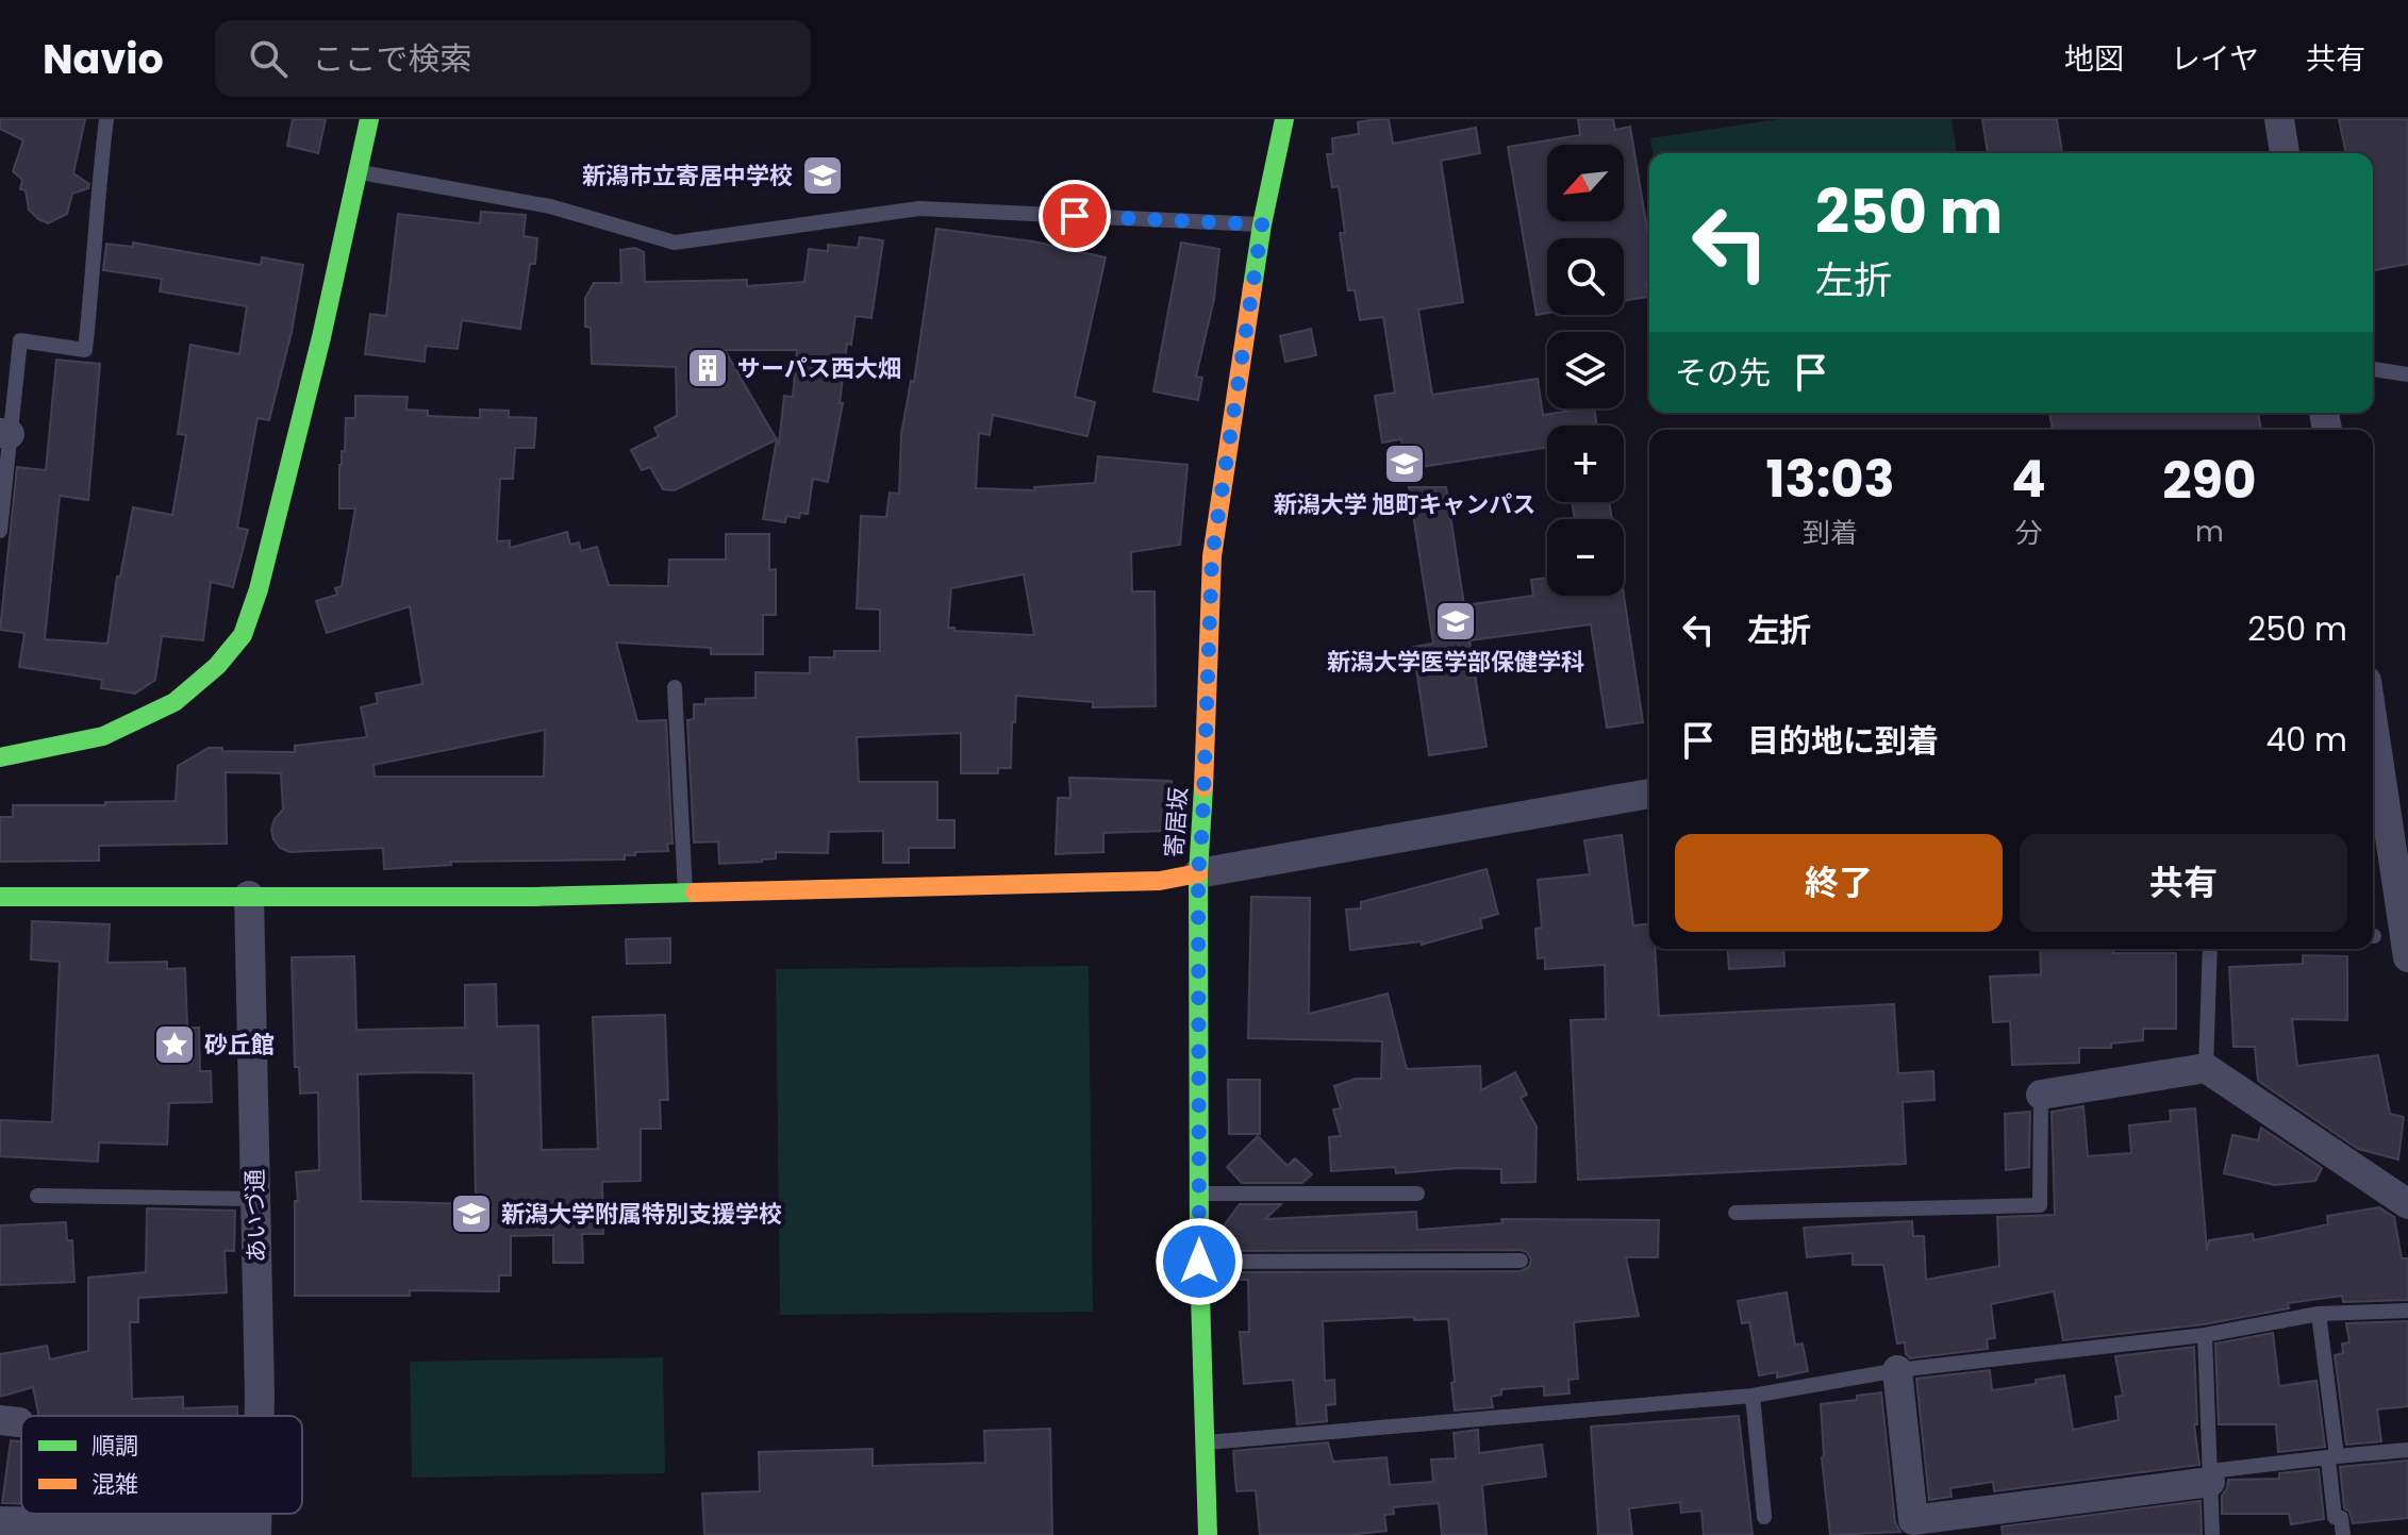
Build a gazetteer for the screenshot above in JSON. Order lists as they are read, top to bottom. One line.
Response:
{"streets":{"street":["寄居坂","あいづ通"]},"places":{"school or university":["新潟市立寄居中学校","新潟大学 旭町キャンパス","新潟大学医学部保健学科","新潟大学附属特別支援学校"],"building":["サーパス西大畑"],"place":["砂丘館"]},"legend":["順調","混雑"],"north":"bottom left","page":{"header":"Navio","search":"ここで検索","nav":["地図","レイヤ","共有"],"map_buttons":["+","−"],"turn":["250 m","左折"],"then":"その先","eta":["13:03","到着","4","分","290","m"],"list":[{"name":"左折","value":"250 m"},{"name":"目的地に到着","value":"40 m"}],"buttons":["終了","共有"]}}
